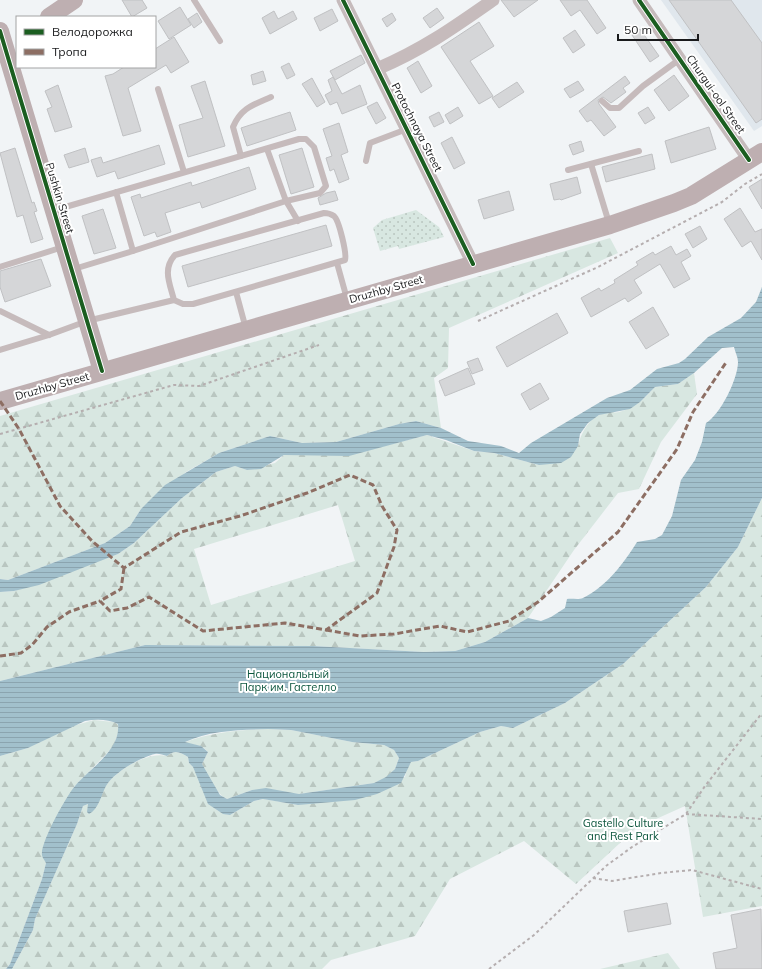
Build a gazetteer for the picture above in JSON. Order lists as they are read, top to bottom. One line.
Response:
{"streets":{"main road":["Pushkin Street","Druzhby Street"],"street":["Churgui-ool Street","Protochnaya Street"]},"crossings":[["Churgui-ool Street","Druzhby Street"],["Protochnaya Street","Druzhby Street"],["Pushkin Street","Druzhby Street"]],"parks":["Национальный Парк им. Гастелло","Gastello Culture and Rest Park"],"legend":["Велодорожка","Тропа"],"scale_bar":"50 m"}
